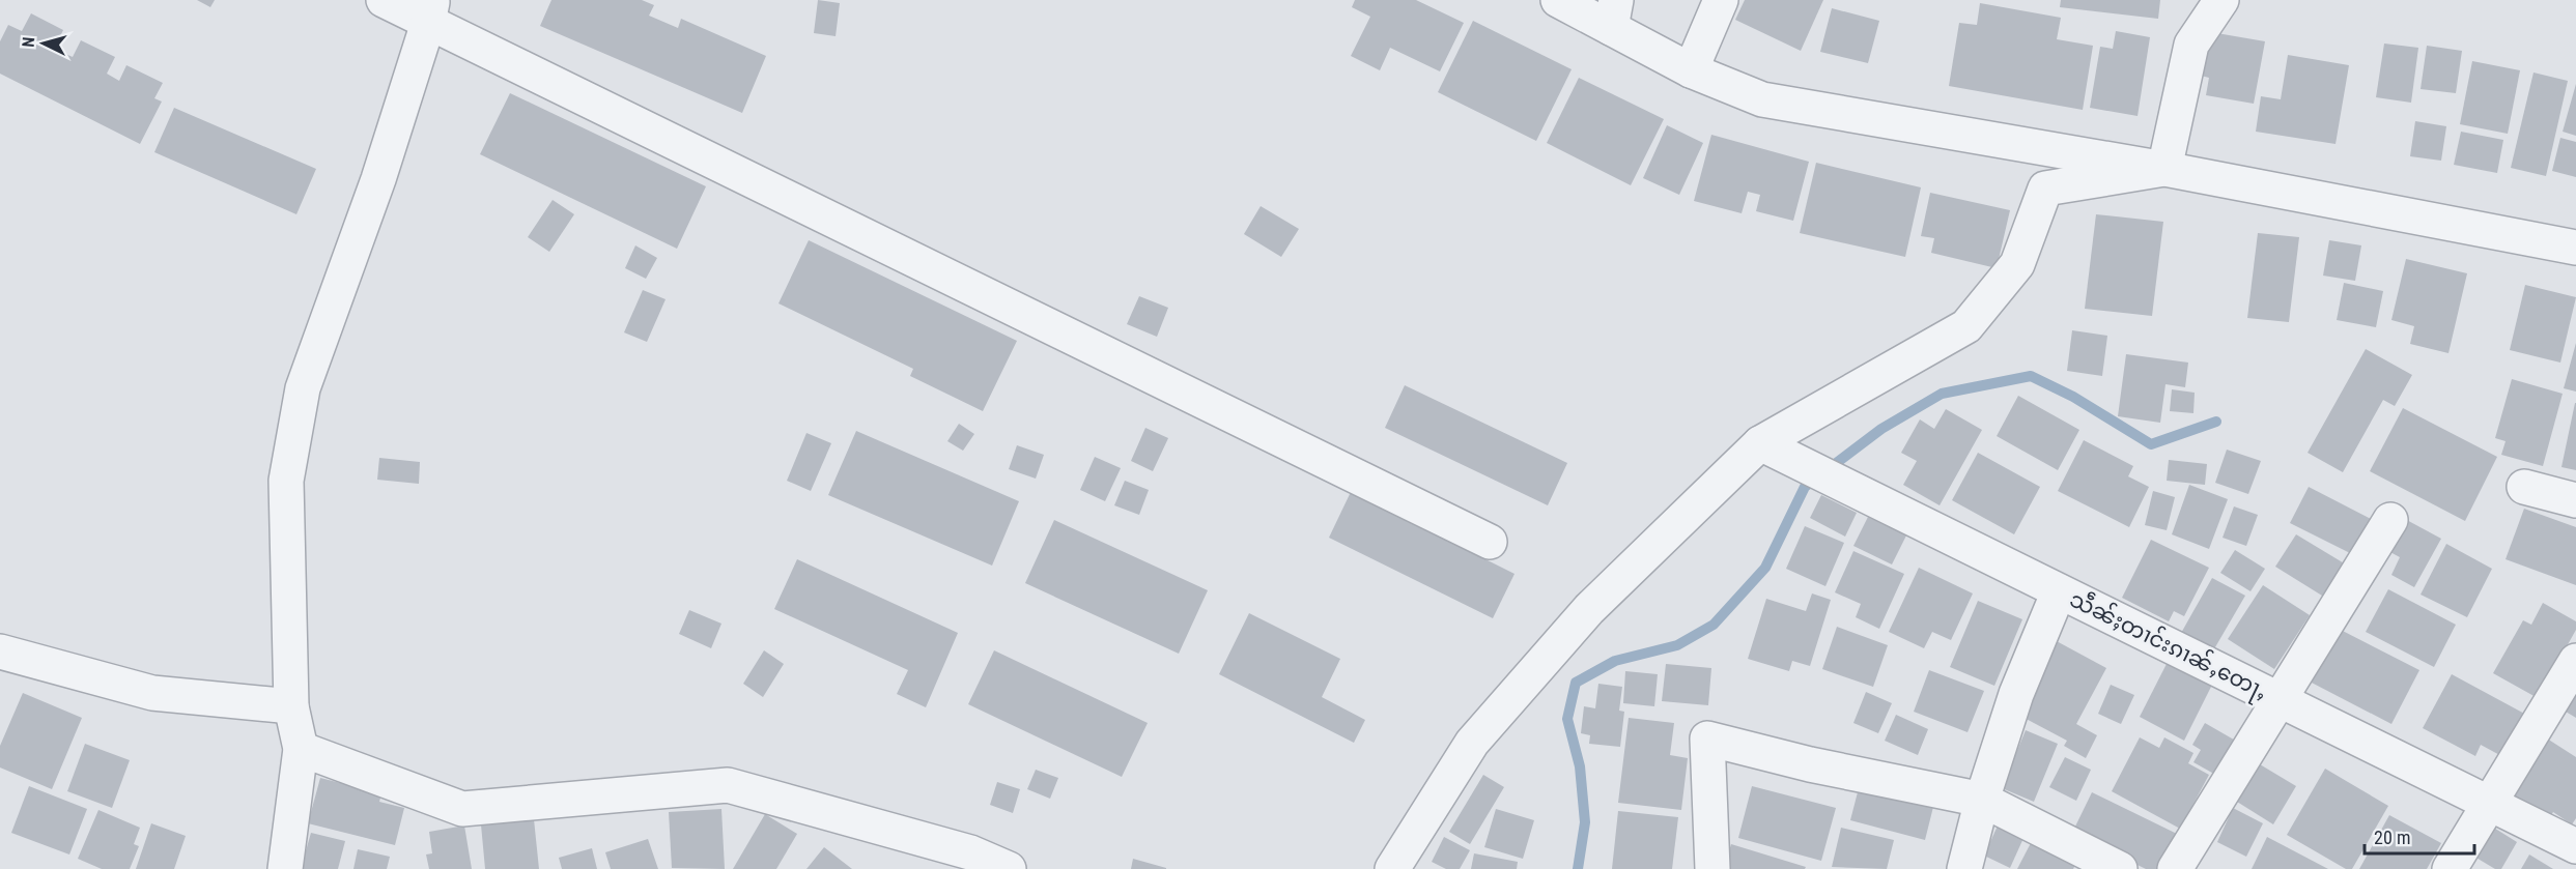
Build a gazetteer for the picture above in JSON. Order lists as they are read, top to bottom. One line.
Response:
{"streets":{"street":["သဵၼ်ႈတၢင်းၵၢၼ်ႇတေႃႇ"]},"scale_bar":"20 m","north":"left"}
